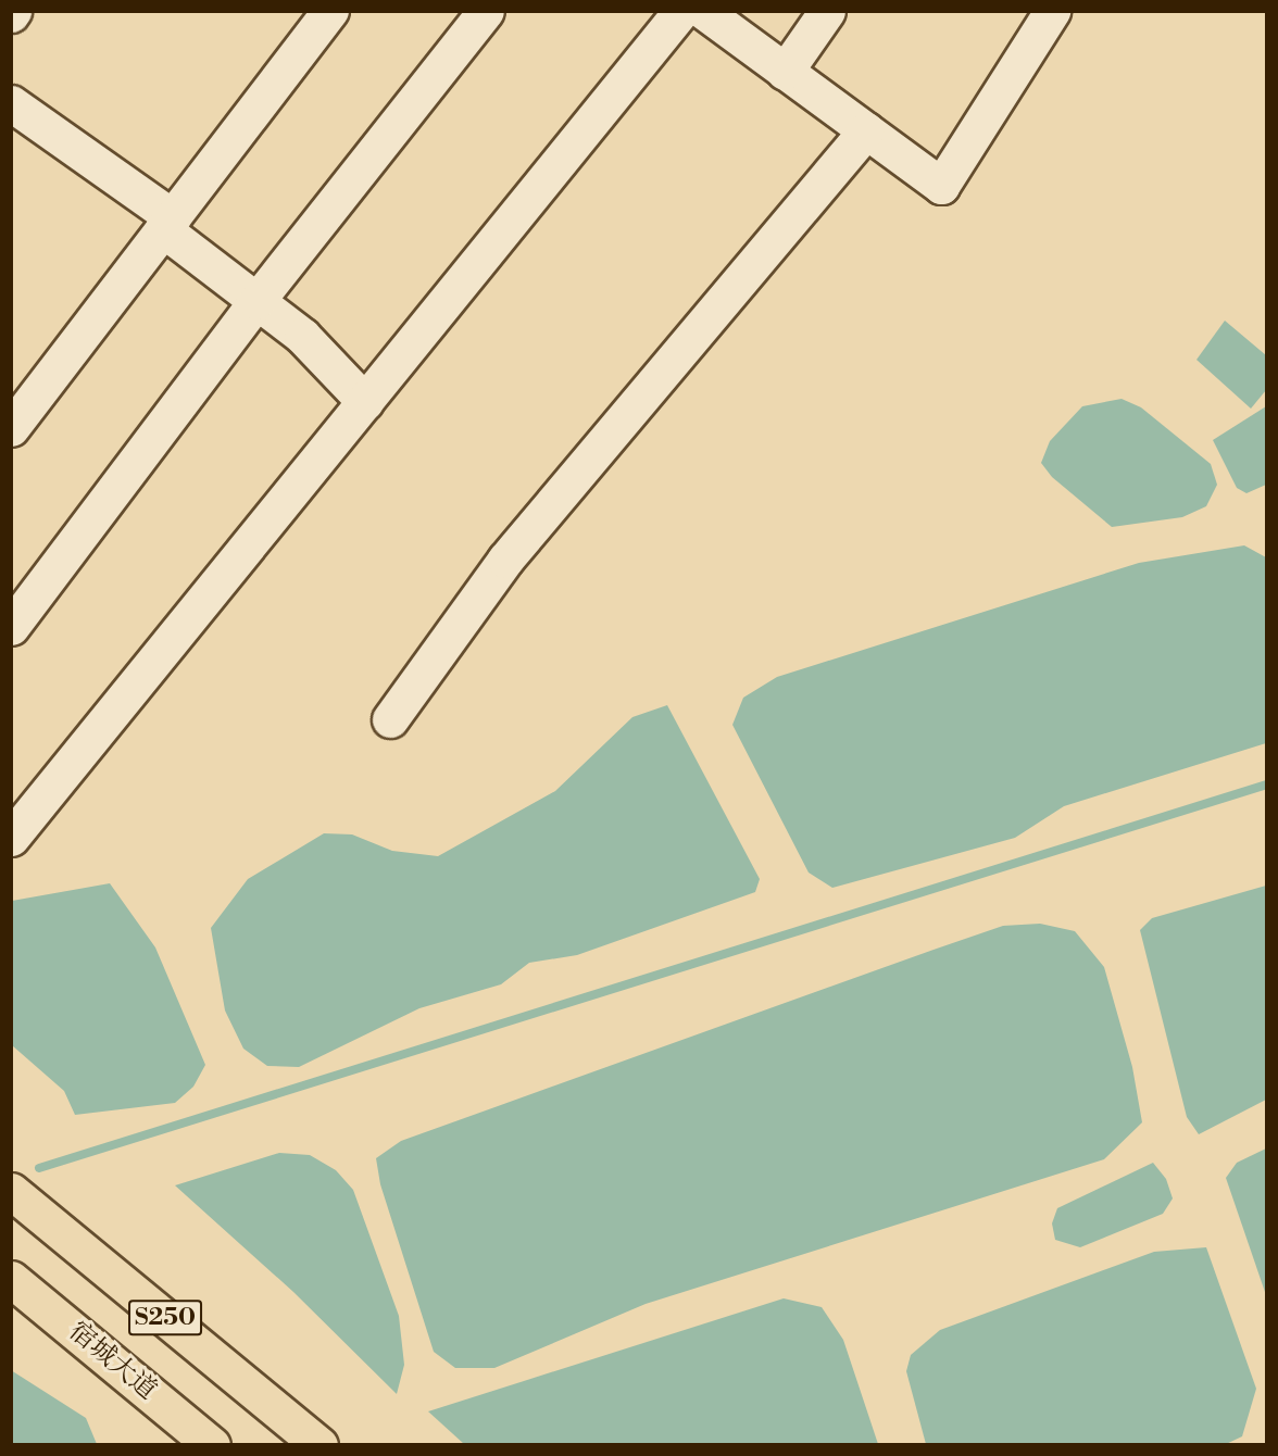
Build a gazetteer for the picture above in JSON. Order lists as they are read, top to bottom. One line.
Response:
{"streets":{"main road":["S250","宿城大道"]}}
